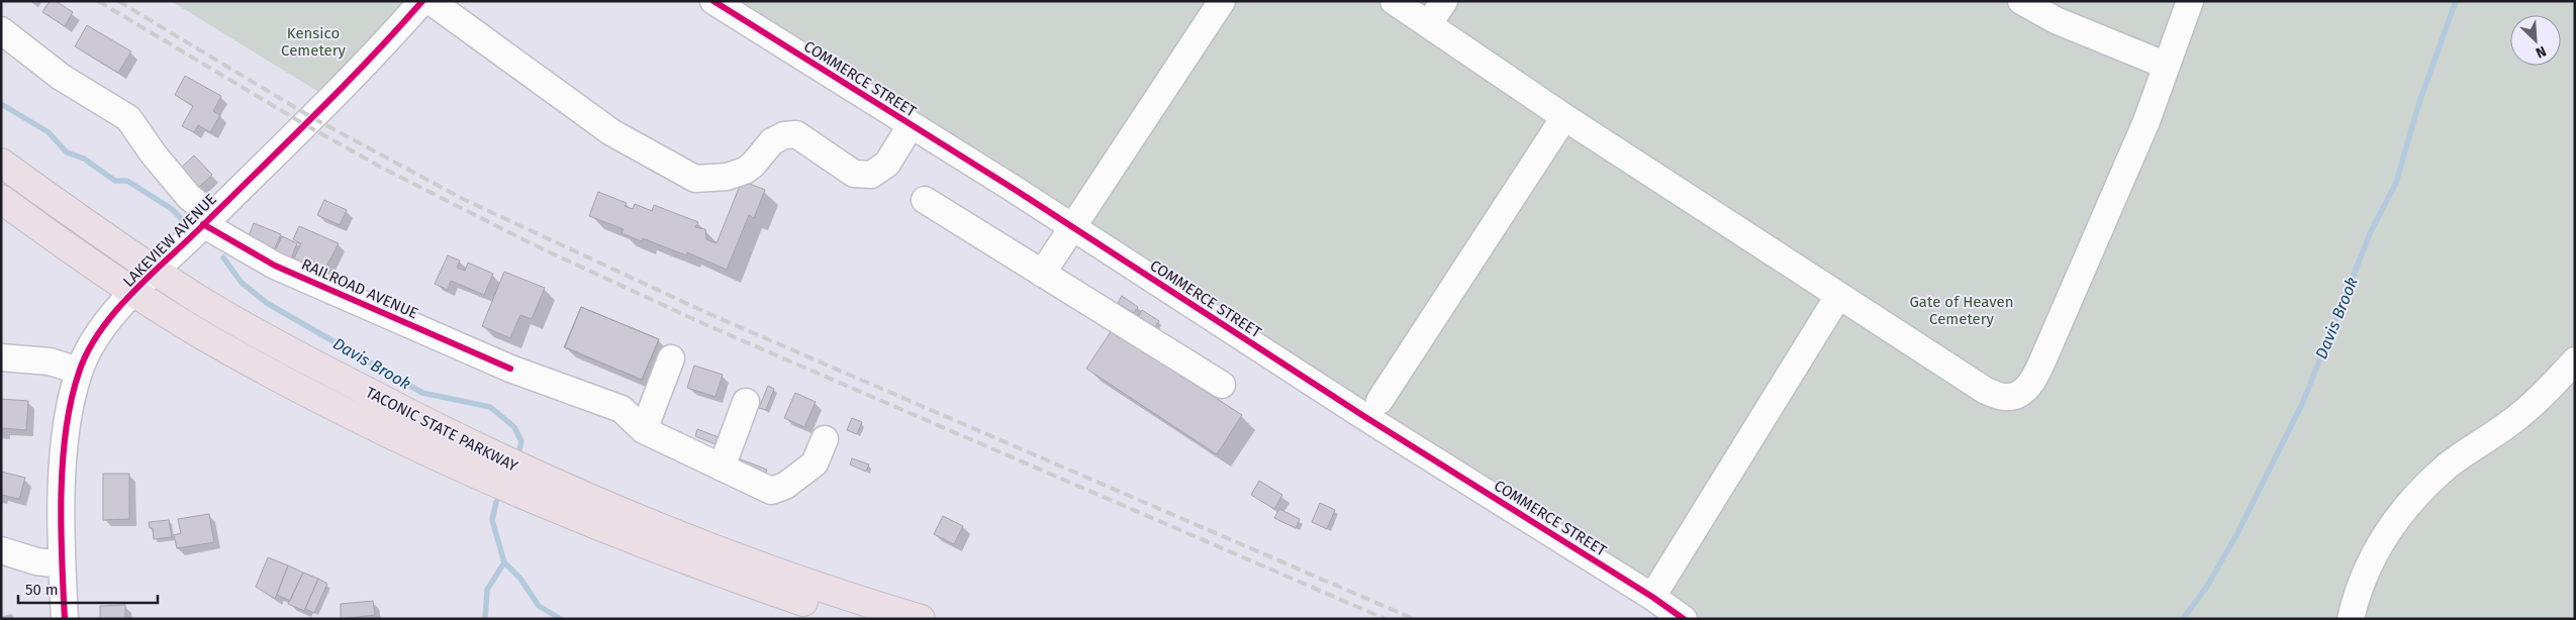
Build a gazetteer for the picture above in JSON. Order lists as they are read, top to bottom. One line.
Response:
{"streets":{"highway":["TACONIC STATE PARKWAY"],"street":["COMMERCE STREET","LAKEVIEW AVENUE","RAILROAD AVENUE"]},"crossings":[["LAKEVIEW AVENUE","RAILROAD AVENUE"],["LAKEVIEW AVENUE","TACONIC STATE PARKWAY"]],"water":["Davis Brook"],"parks":["Kensico Cemetery","Gate of Heaven Cemetery"],"scale_bar":"50 m","north":"bottom right"}
